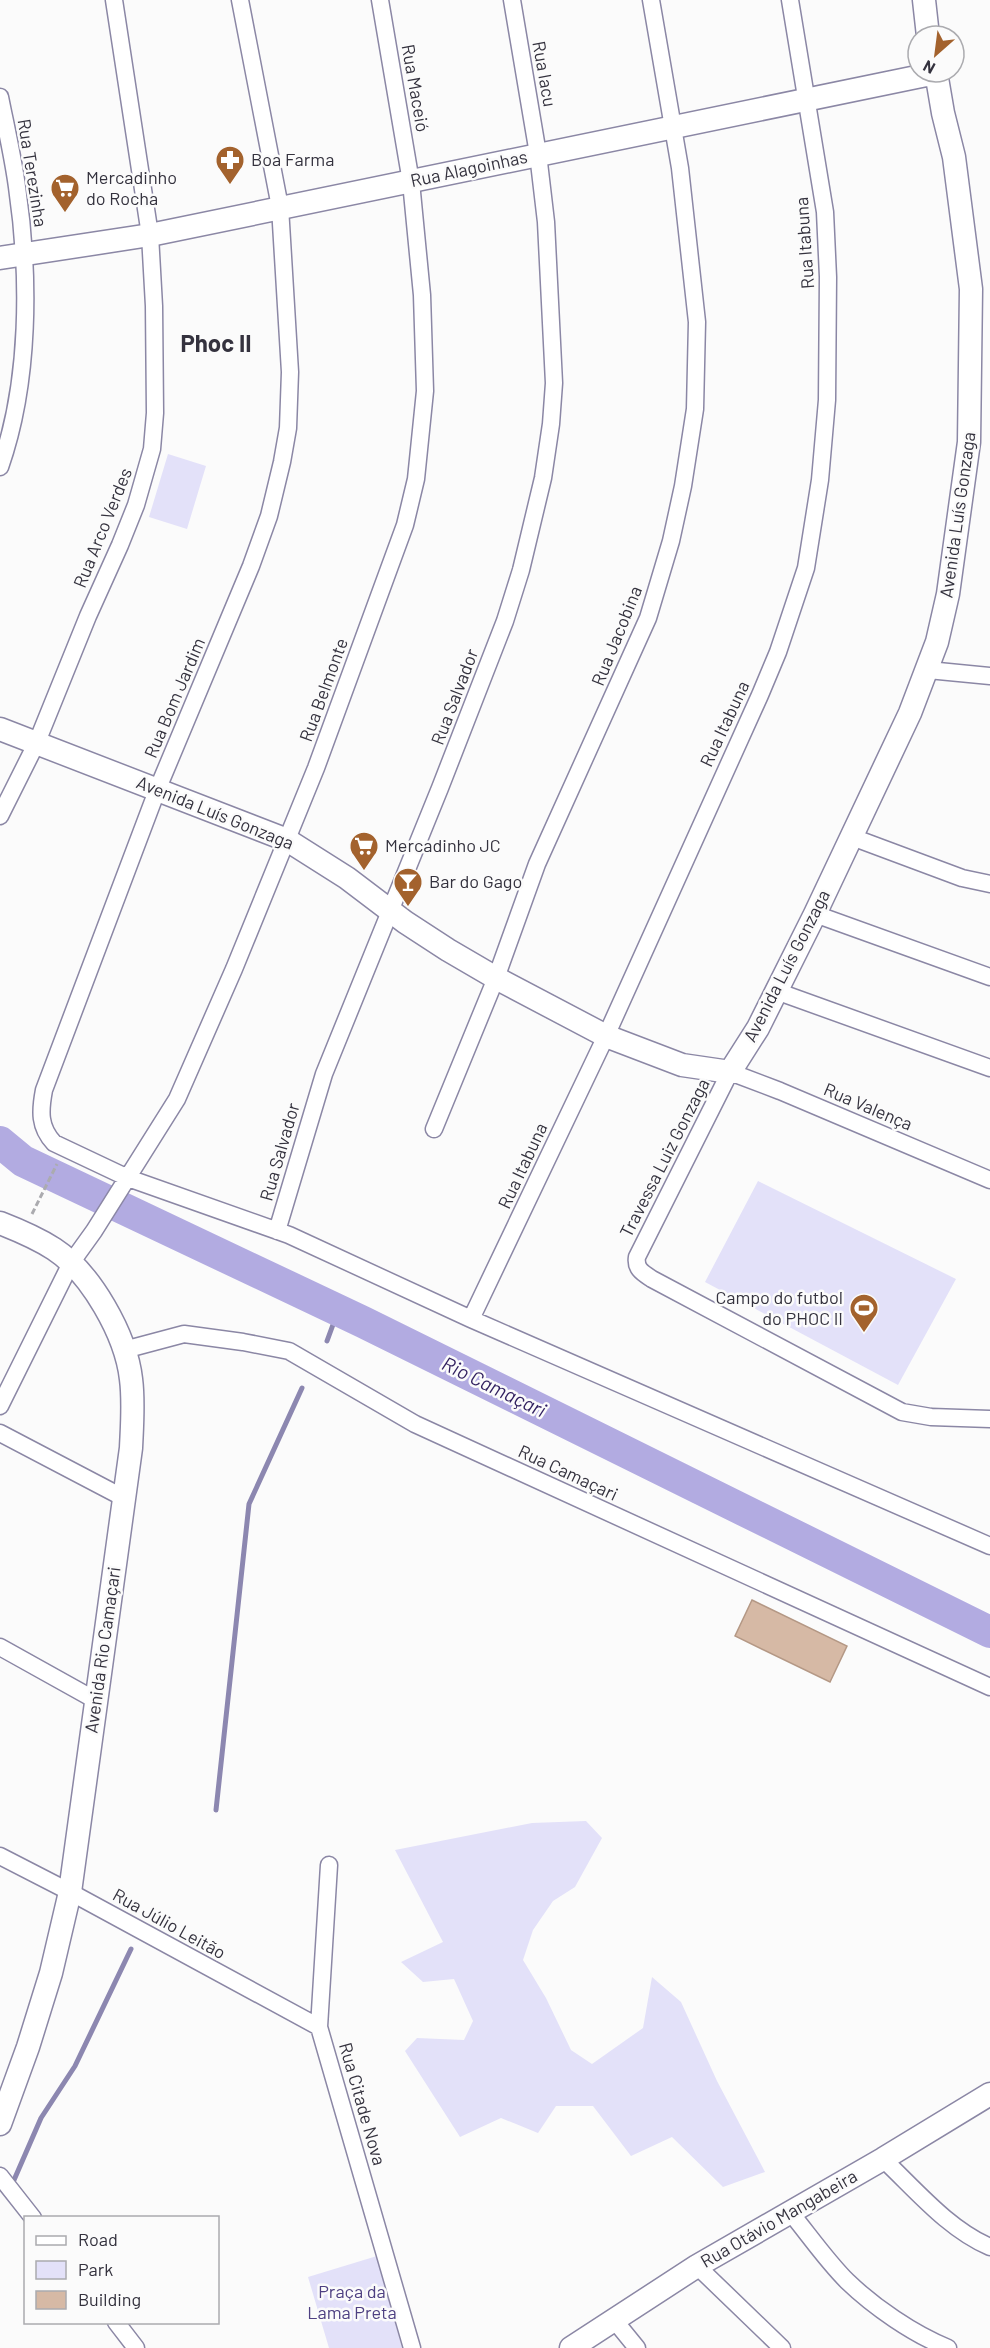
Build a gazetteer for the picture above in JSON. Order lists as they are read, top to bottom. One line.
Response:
{"streets":{"street":["Rua Iacu","Rua Maceió","Rua Alagoinhas","Rua Terezinha","Rua Itabuna","Avenida Luís Gonzaga","Rua Arco Verdes","Rua Jacobina","Rua Belmonte","Rua Salvador","Rua Bom Jardim","Rua Valença","Travessa Luiz Gonzaga","Rua Camaçari","Avenida Rio Camaçari","Rua Júlio Leitão","Rua Citade Nova","Rua Otávio Mangabeira"]},"crossings":[["Rua Iacu","Rua Alagoinhas"],["Rua Iacu","Rua Salvador"],["Rua Maceió","Rua Alagoinhas"],["Rua Maceió","Rua Belmonte"],["Rua Alagoinhas","Rua Terezinha"],["Rua Alagoinhas","Rua Itabuna"],["Rua Alagoinhas","Rua Arco Verdes"],["Rua Alagoinhas","Rua Jacobina"],["Rua Alagoinhas","Rua Belmonte"],["Rua Alagoinhas","Rua Salvador"],["Rua Alagoinhas","Rua Bom Jardim"],["Rua Itabuna","Avenida Luís Gonzaga"],["Rua Itabuna","Rua Bom Jardim"],["Avenida Luís Gonzaga","Rua Arco Verdes"],["Avenida Luís Gonzaga","Rua Jacobina"],["Avenida Luís Gonzaga","Rua Belmonte"],["Avenida Luís Gonzaga","Rua Salvador"],["Avenida Luís Gonzaga","Rua Bom Jardim"],["Avenida Luís Gonzaga","Rua Valença"],["Avenida Luís Gonzaga","Travessa Luiz Gonzaga"],["Rua Belmonte","Rua Bom Jardim"],["Rua Salvador","Rua Bom Jardim"],["Rua Valença","Travessa Luiz Gonzaga"],["Rua Camaçari","Avenida Rio Camaçari"],["Avenida Rio Camaçari","Rua Júlio Leitão"],["Rua Júlio Leitão","Rua Citade Nova"]],"districts":["Phoc II"],"water":["Rio Camaçari"],"parks":["Praça da Lama Preta"],"places":{"pharmacy":["Boa Farma"],"supermarket":["Mercadinho do Rocha","Mercadinho JC"],"bar":["Bar do Gago"],"sports":["Campo do futbol do PHOC II"]},"legend":["Road","Park","Building"],"north":"bottom left"}
